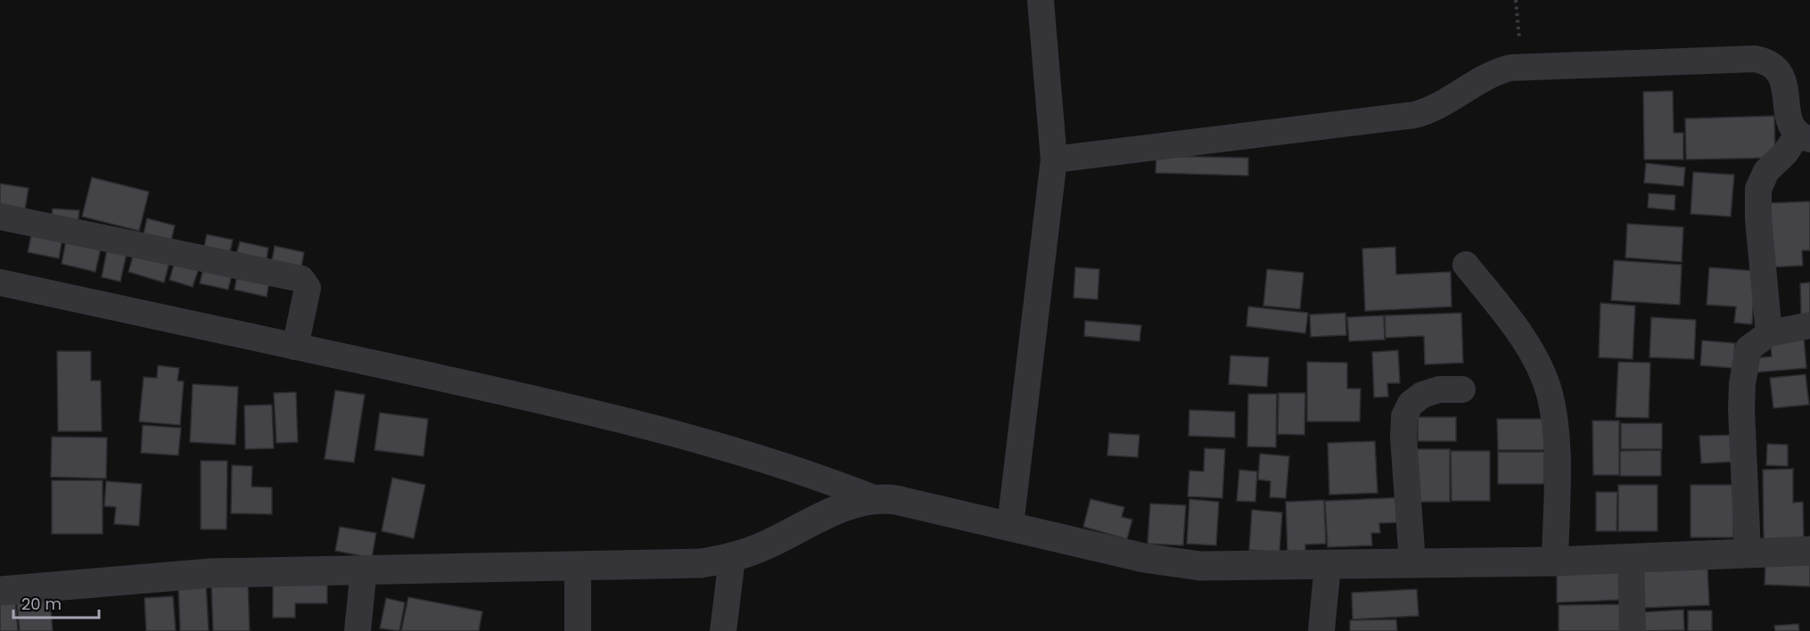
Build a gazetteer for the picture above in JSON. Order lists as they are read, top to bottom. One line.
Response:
{"scale_bar":"20 m"}
